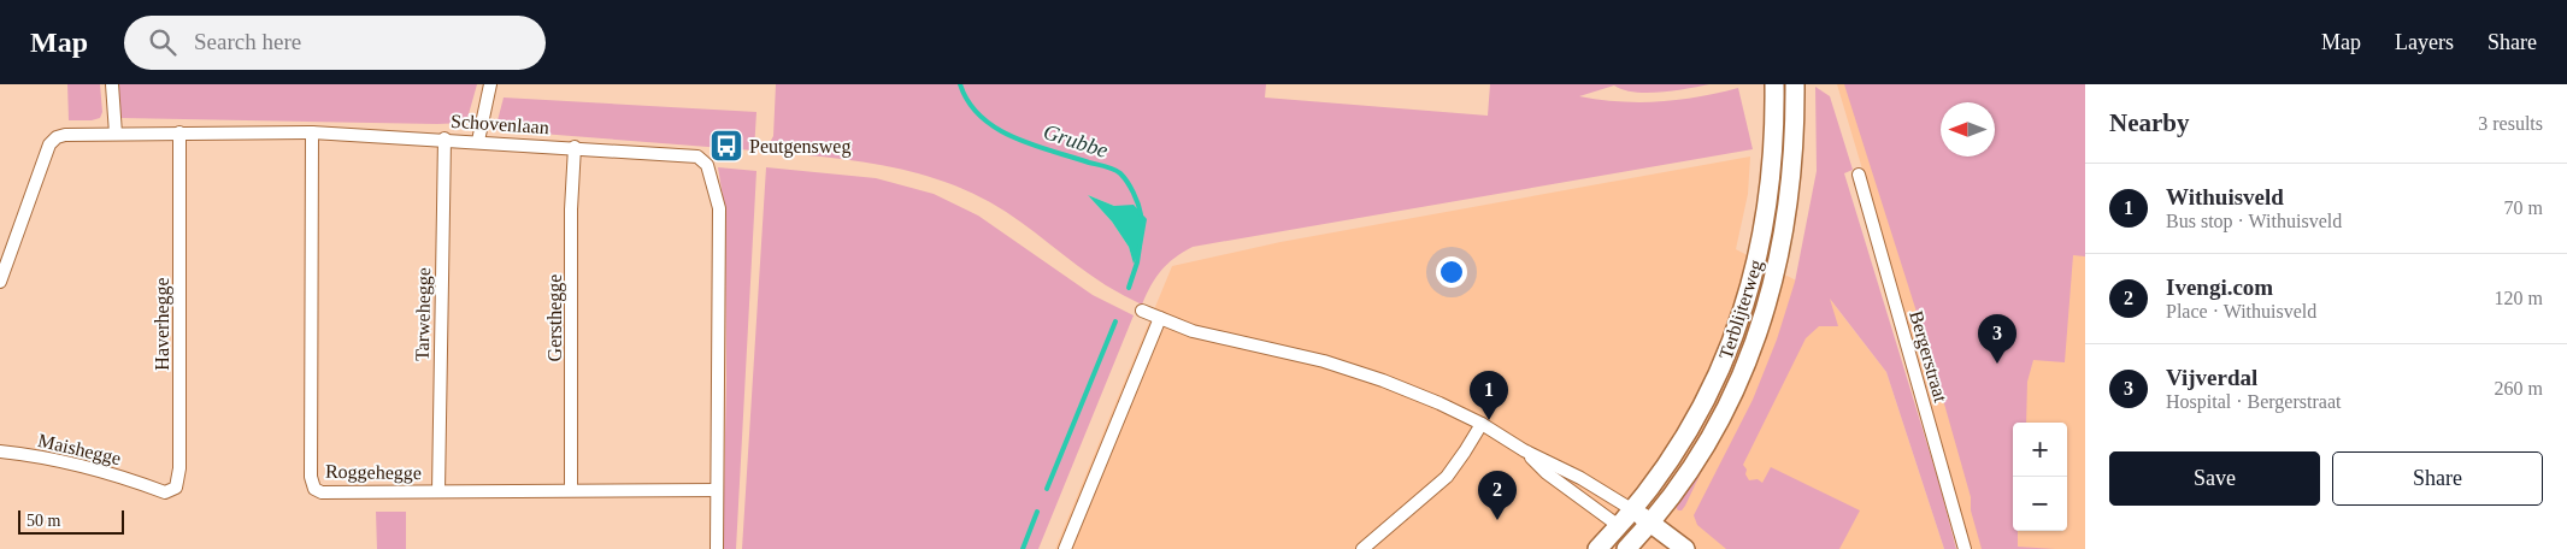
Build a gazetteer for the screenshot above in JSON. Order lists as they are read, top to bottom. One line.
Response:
{"streets":{"main road":["Terblijterweg"],"street":["Schovenlaan","Tarwehegge","Gersthegge","Haverhegge","Bergerstraat","Maishegge","Roggehegge"]},"crossings":[["Schovenlaan","Tarwehegge"],["Schovenlaan","Gersthegge"],["Schovenlaan","Haverhegge"],["Schovenlaan","Roggehegge"],["Tarwehegge","Roggehegge"],["Gersthegge","Roggehegge"],["Haverhegge","Maishegge"]],"water":["Grubbe"],"places":{"bus stop":["Peutgensweg"]},"scale_bar":"50 m","north":"left","page":{"header":"Map","search":"Search here","nav":["Map","Layers","Share"],"heading":["Nearby","3 results"],"list":[{"mark":"1","name":"Withuisveld","note":"Bus stop · Withuisveld","value":"70 m"},{"mark":"2","name":"Ivengi.com","note":"Place · Withuisveld","value":"120 m"},{"mark":"3","name":"Vijverdal","note":"Hospital · Bergerstraat","value":"260 m"}],"pins":["3","1","2"],"map_buttons":["+","−"],"buttons":["Save","Share"],"scale":"50 m"}}
